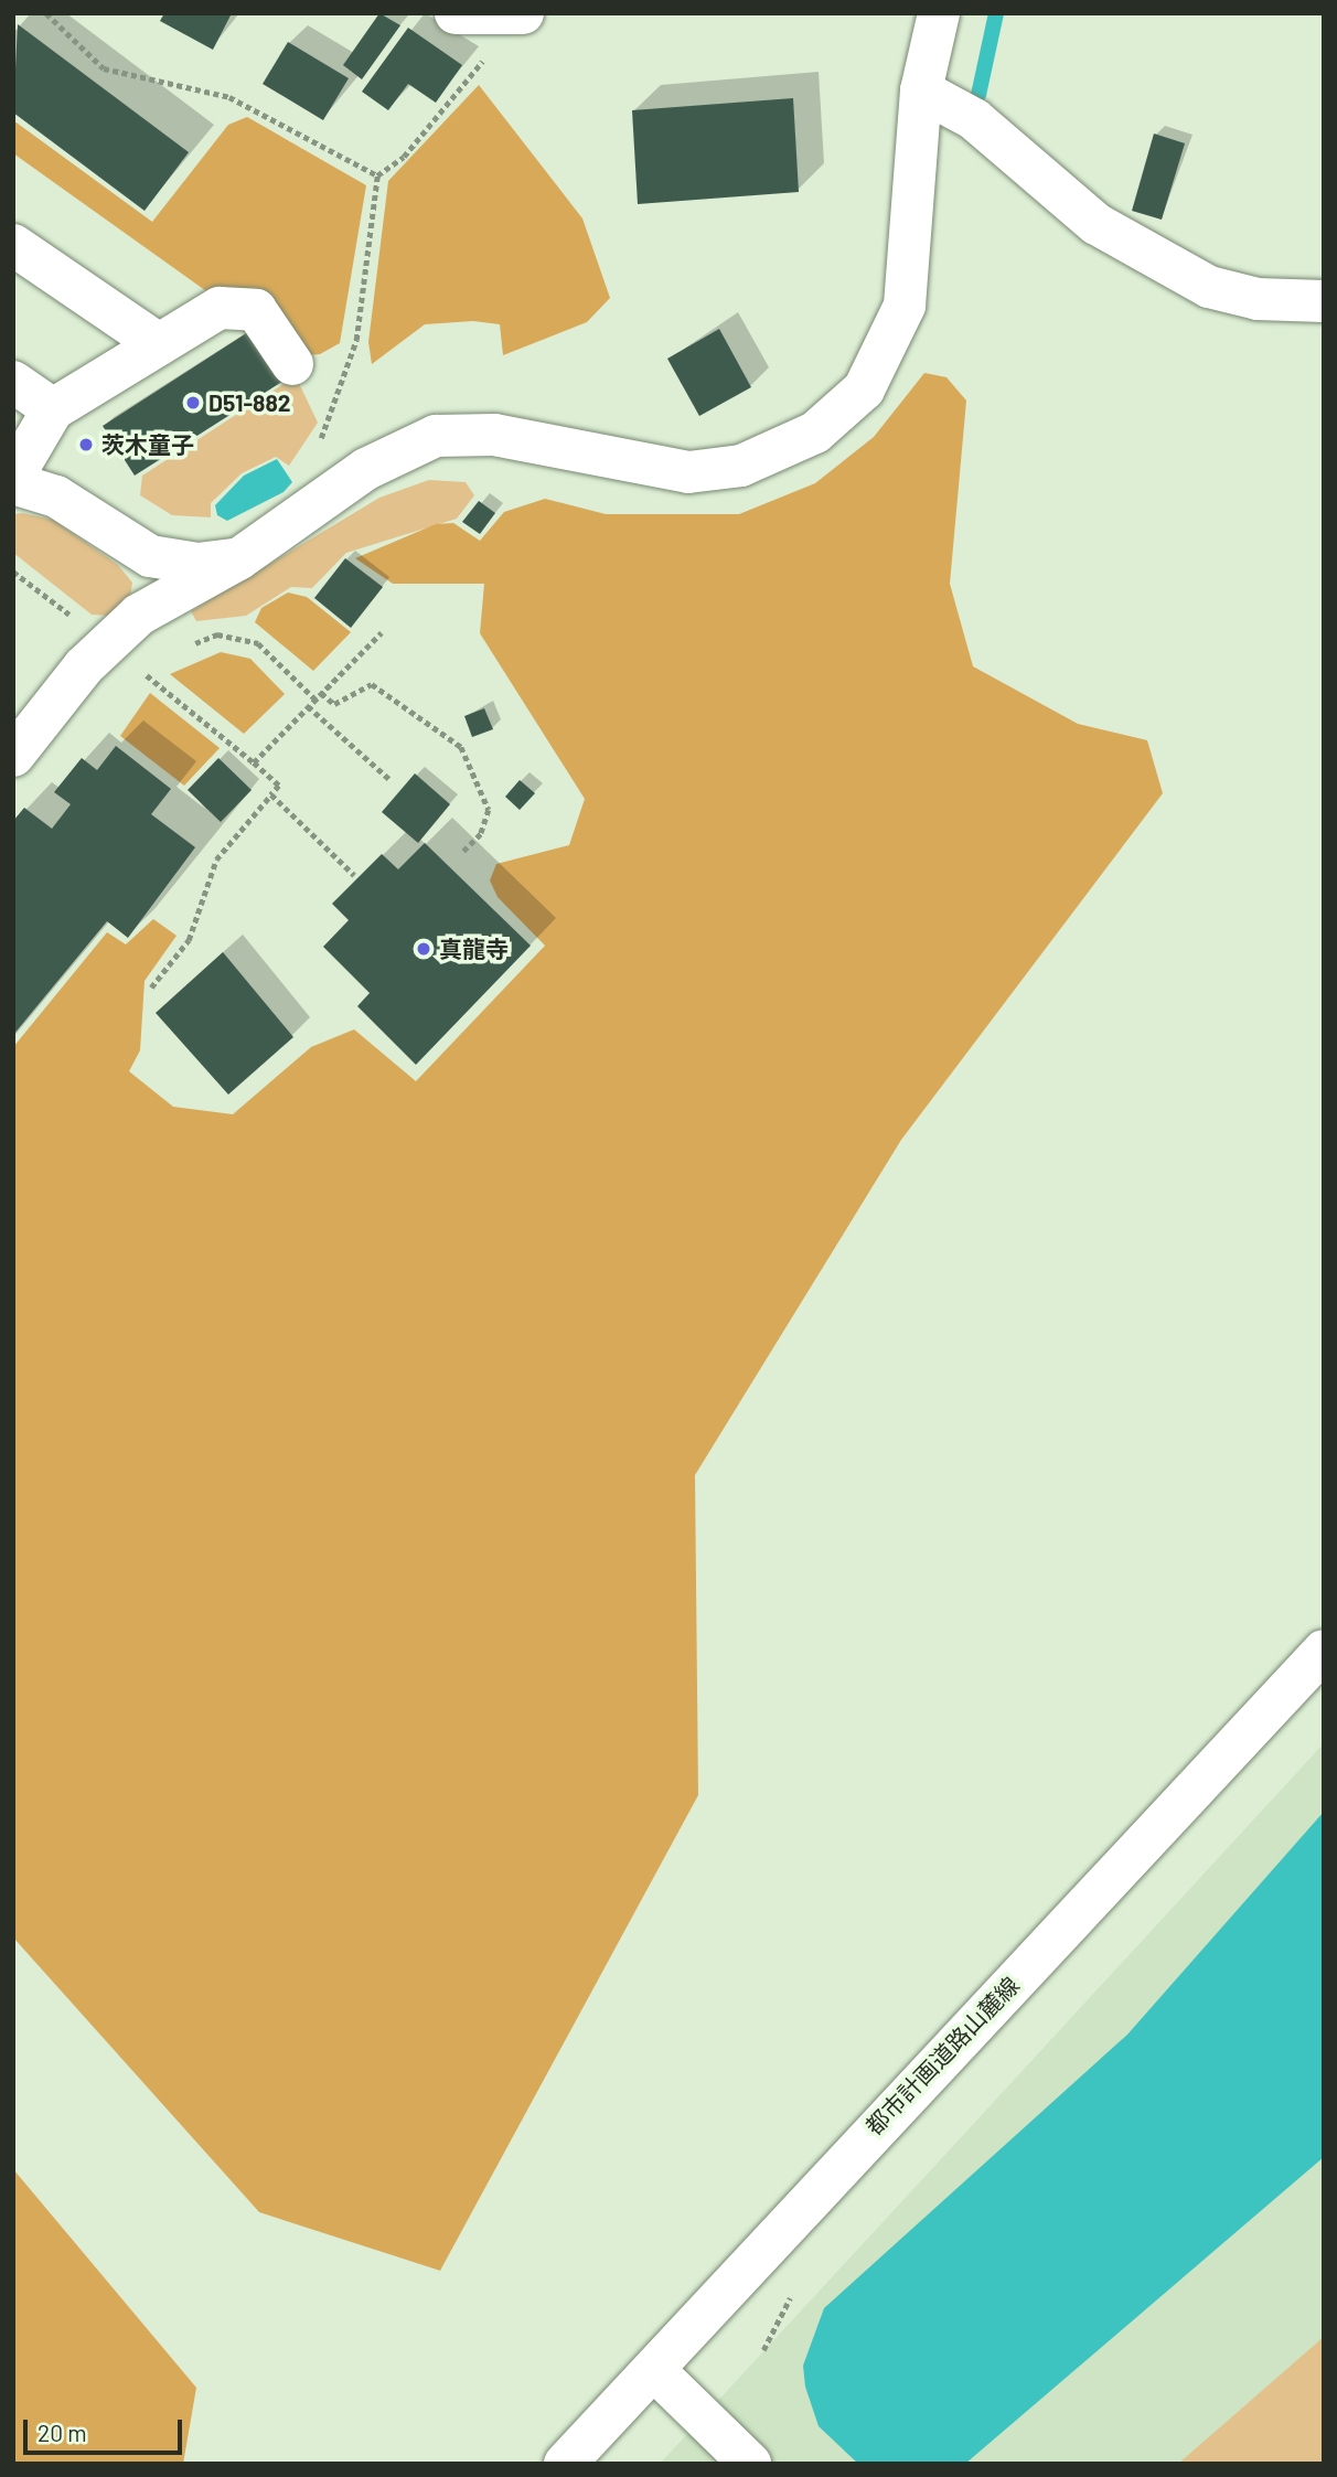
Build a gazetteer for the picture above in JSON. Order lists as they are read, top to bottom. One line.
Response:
{"streets":{"street":["都市計画道路山麓線"]},"places":["D51-882","茨木童子","真龍寺"],"scale_bar":"20 m"}
